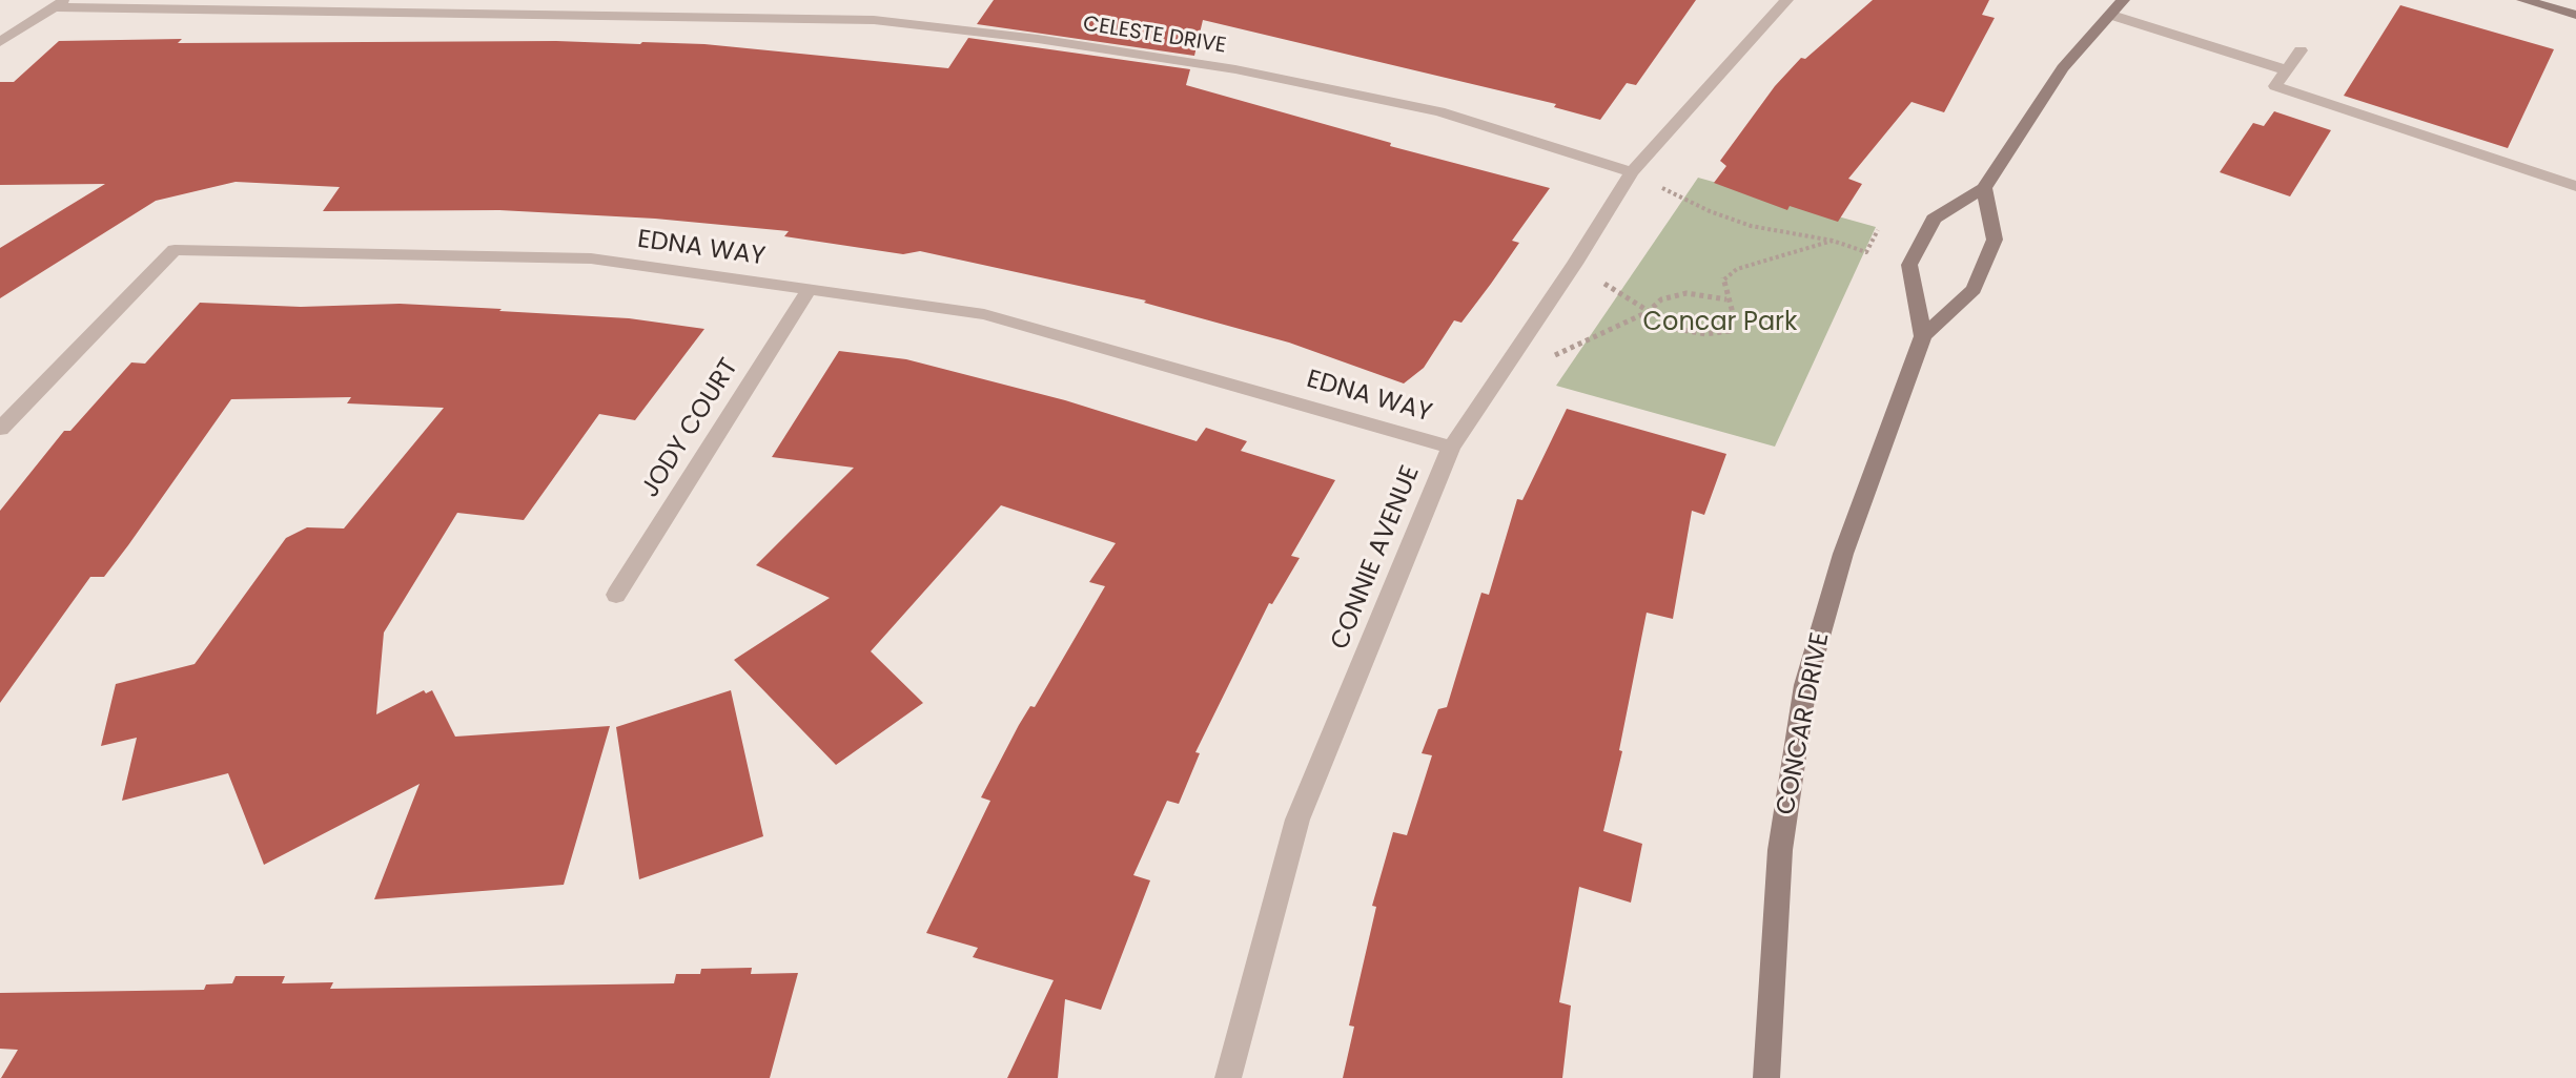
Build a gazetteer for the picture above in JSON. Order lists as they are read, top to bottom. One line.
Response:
{"streets":{"main road":["CONCAR DRIVE"],"street":["CELESTE DRIVE","EDNA WAY","JODY COURT","CONNIE AVENUE"]},"crossings":[["CELESTE DRIVE","CONNIE AVENUE"],["EDNA WAY","JODY COURT"],["EDNA WAY","CONNIE AVENUE"]],"parks":["Concar Park"]}
